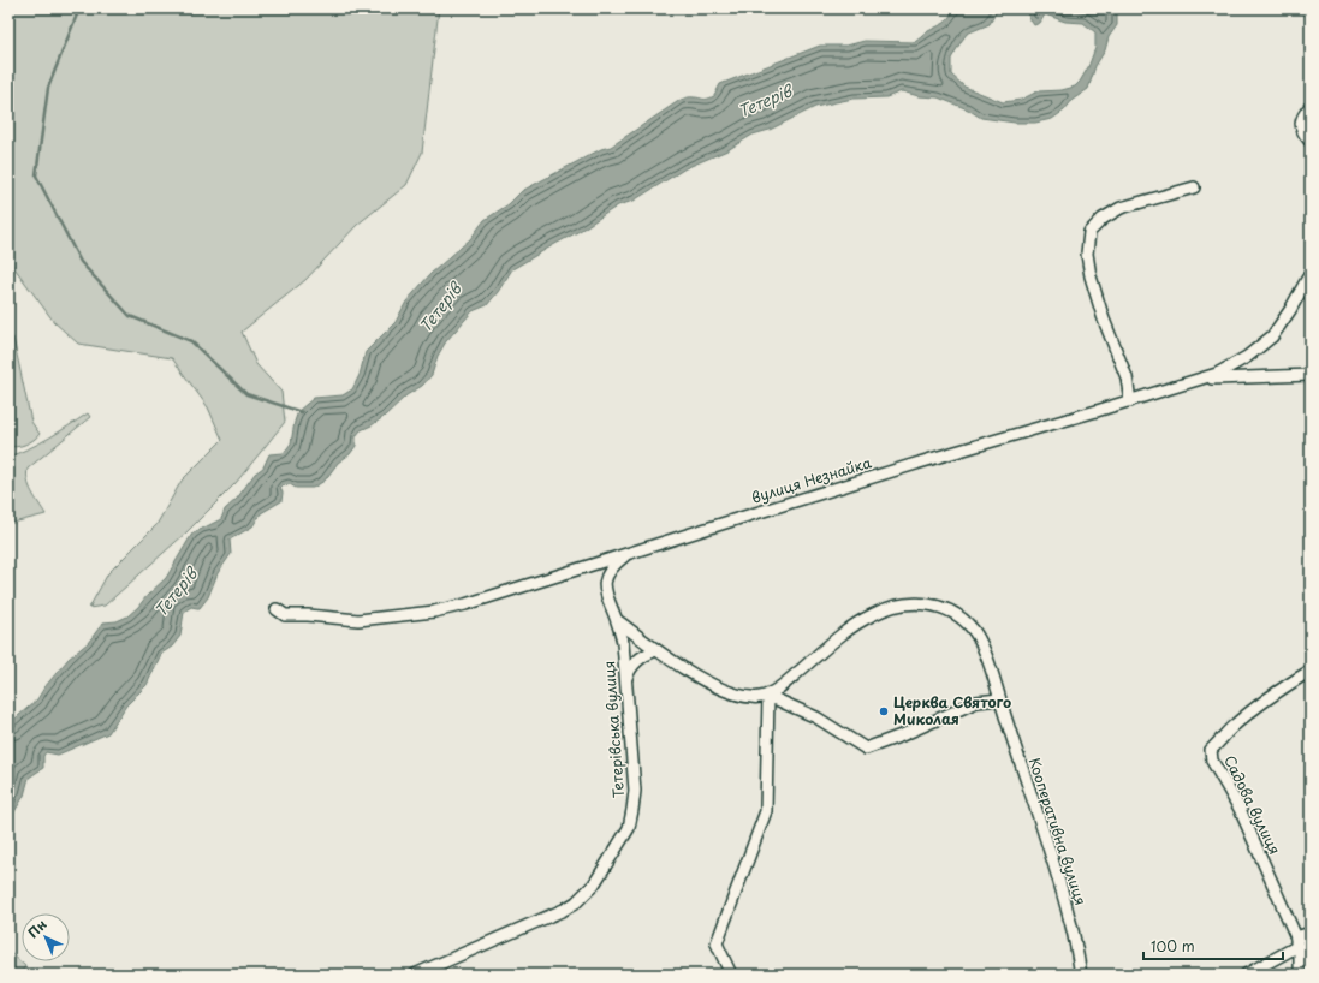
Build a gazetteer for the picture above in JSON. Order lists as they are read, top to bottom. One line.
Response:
{"streets":{"street":["вулиця Незнайка","Тетерівська вулиця","Садова вулиця","Кооперативна вулиця"]},"crossings":[["вулиця Незнайка","Тетерівська вулиця"]],"water":["Тетерів"],"places":["Церква Святого Миколая"],"scale_bar":"100 m","north":"top left"}
